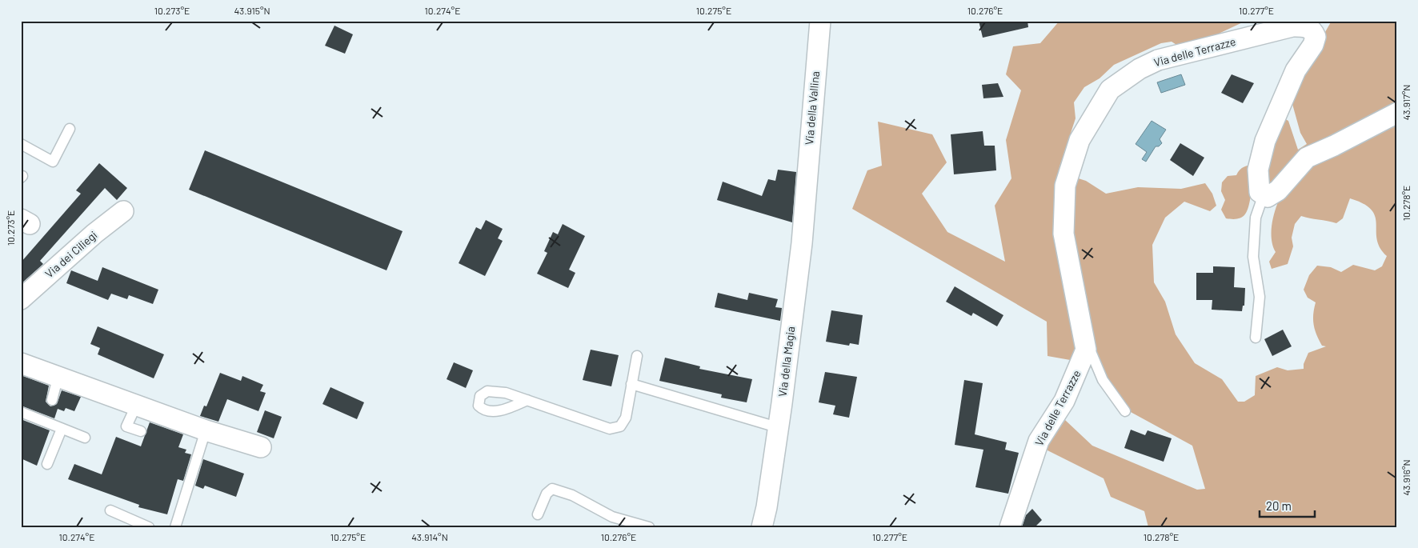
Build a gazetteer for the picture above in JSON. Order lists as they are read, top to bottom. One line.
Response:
{"streets":{"street":["Via delle Terrazze","Via della Vallina","Via dei Ciliegi","Via della Magia"]},"crossings":[["Via della Vallina","Via della Magia"]],"scale_bar":"20 m","coordinates":["10.273°E","43.915°N","10.274°E","10.275°E","10.276°E","10.277°E","43.917°N","10.278°E","43.916°N","43.914°N"]}
